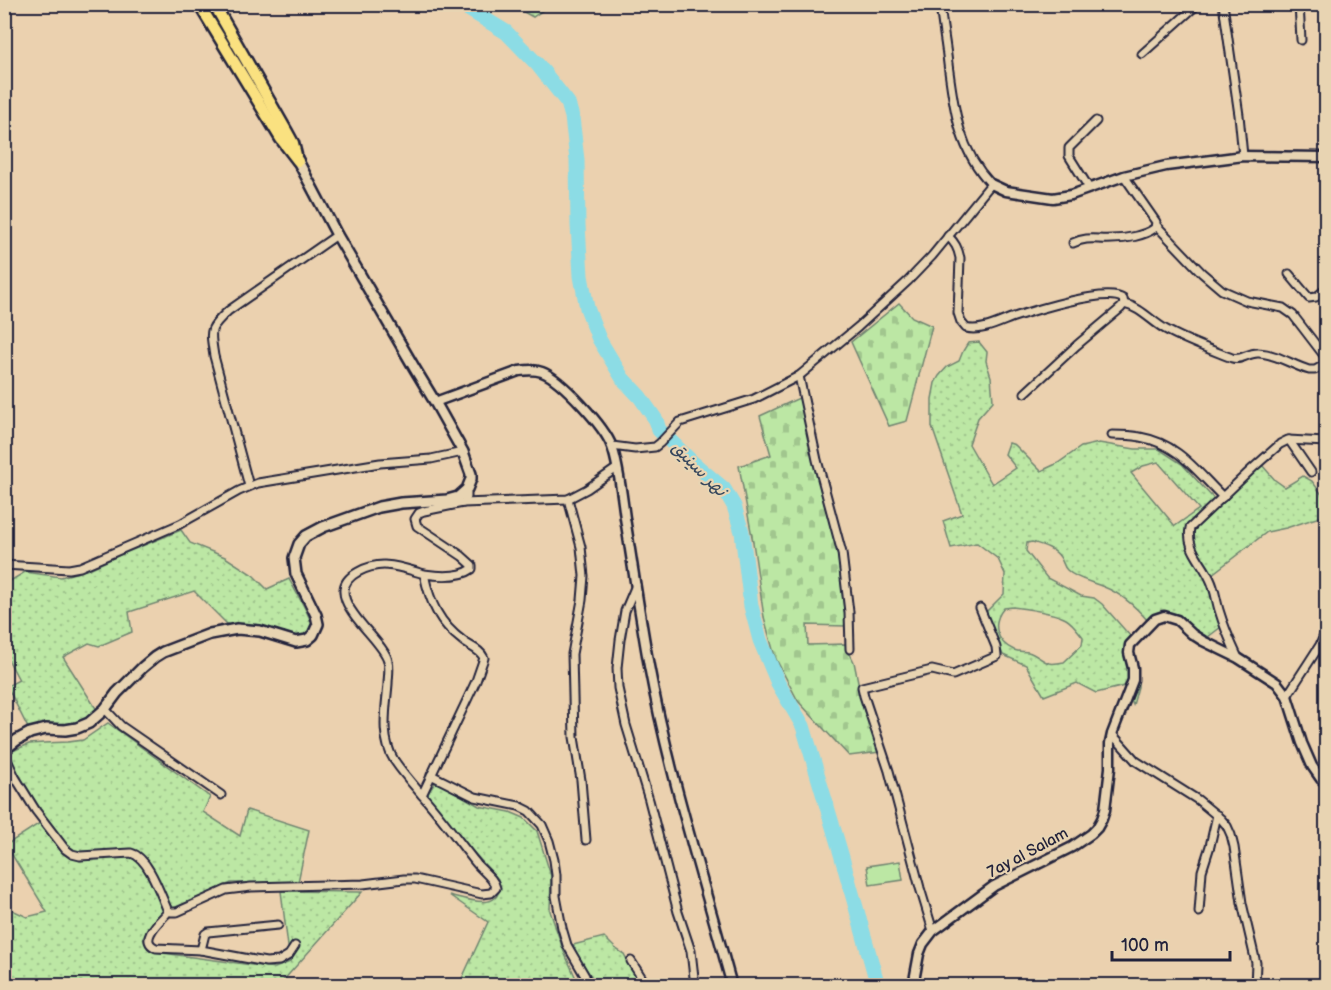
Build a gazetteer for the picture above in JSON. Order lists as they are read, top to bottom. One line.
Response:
{"streets":{"street":["7ay al Salam"]},"water":["نهر سينيق"],"scale_bar":"100 m"}
